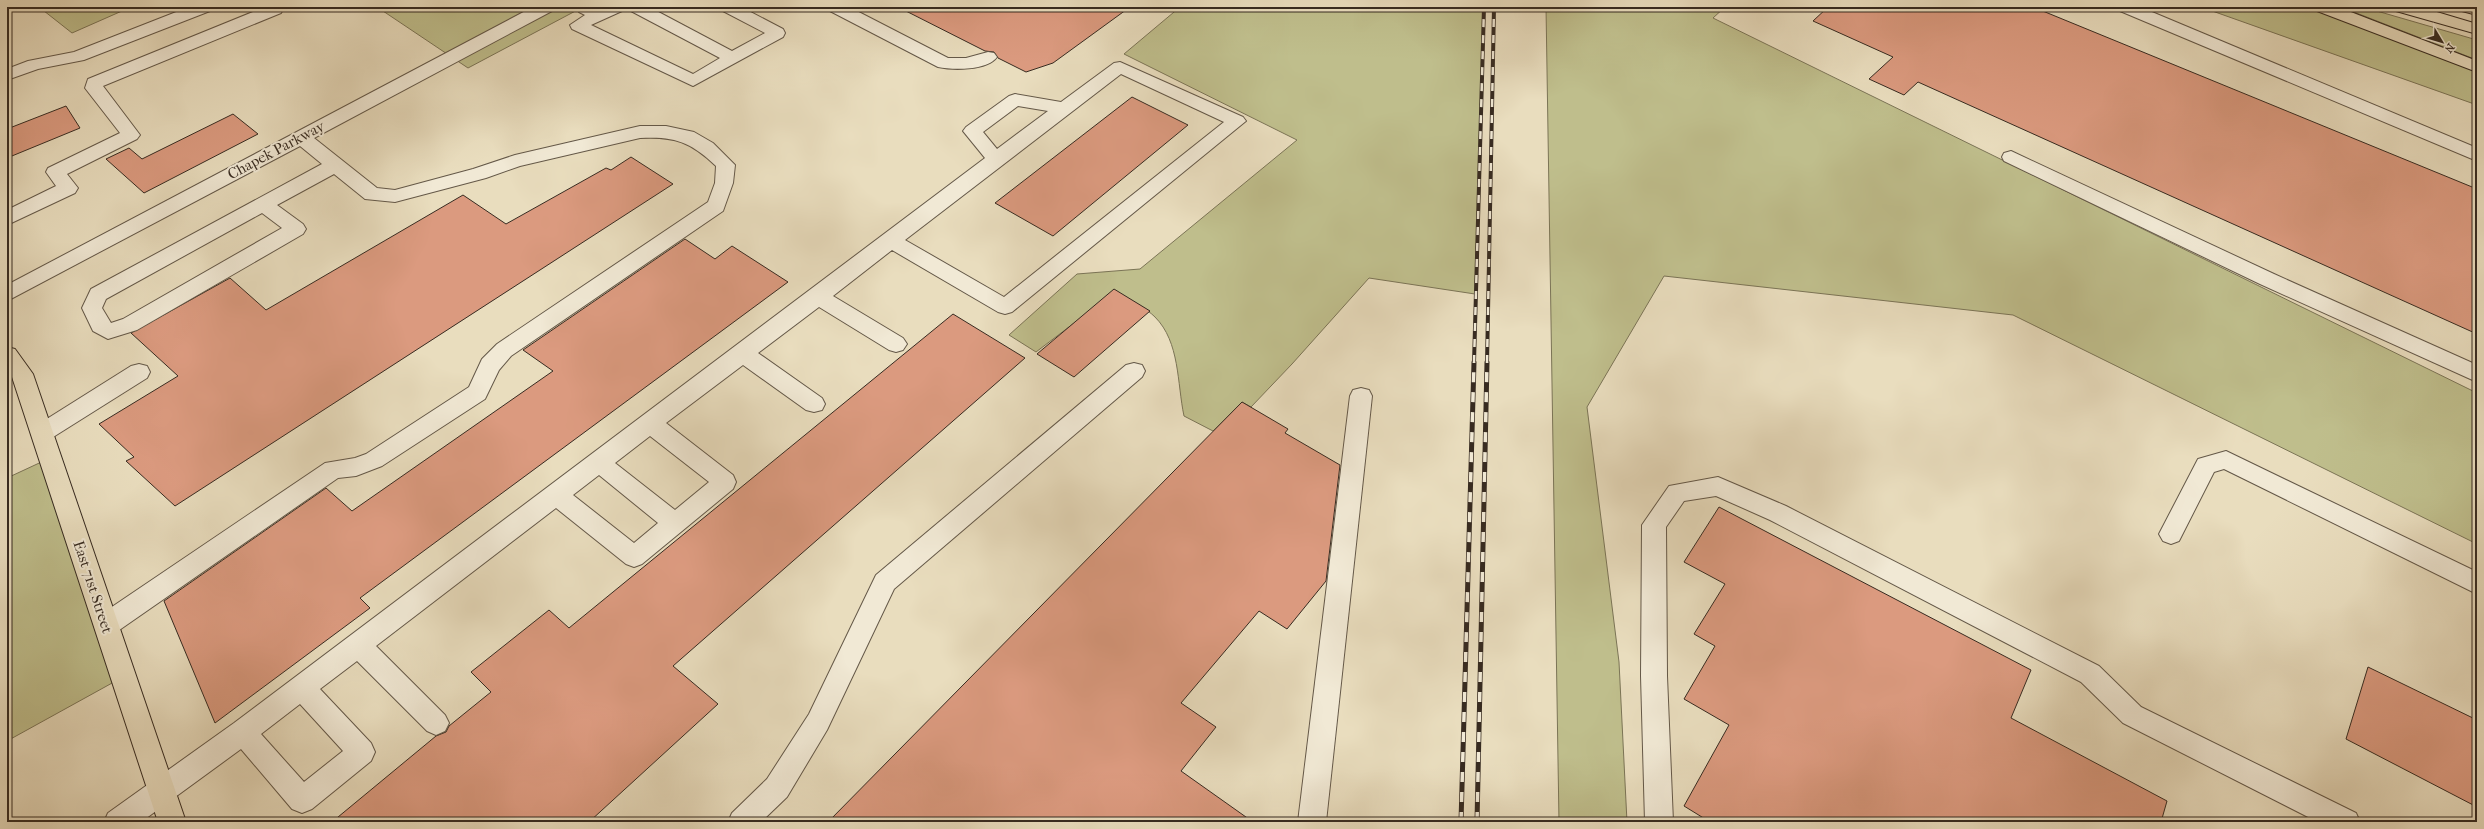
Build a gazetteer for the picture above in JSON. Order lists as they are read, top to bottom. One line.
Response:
{"streets":{"main road":["East 71st Street"],"street":["Chapek Parkway"]},"north":"bottom right"}
